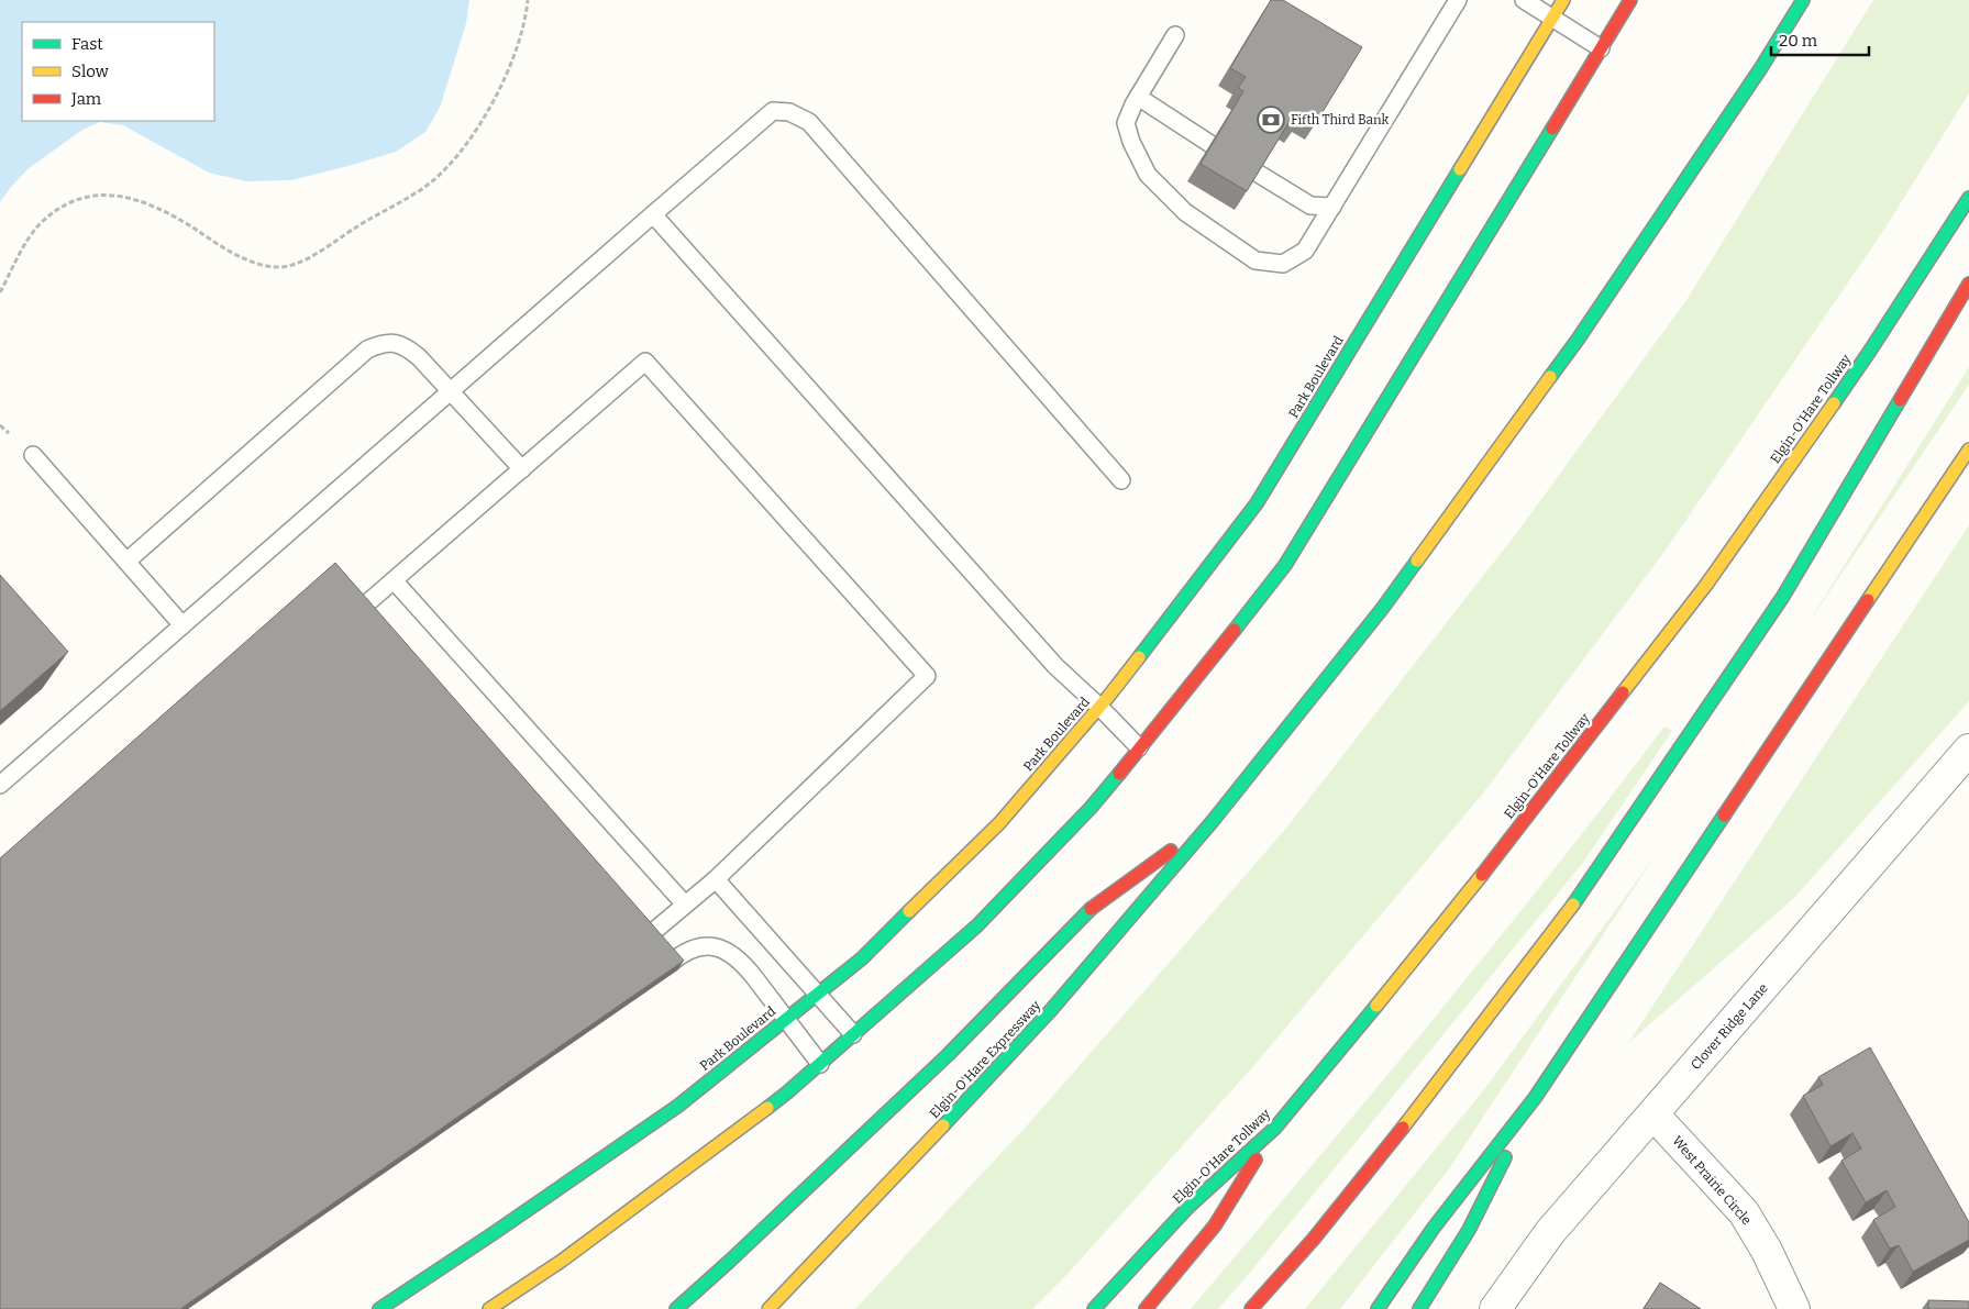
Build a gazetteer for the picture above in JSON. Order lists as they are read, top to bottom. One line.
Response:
{"streets":{"main road":["Park Boulevard","Elgin-O'Hare Tollway","Elgin-O'Hare Expressway"],"street":["Clover Ridge Lane","West Prairie Circle"]},"crossings":[["Clover Ridge Lane","West Prairie Circle"]],"places":{"bank":["Fifth Third Bank"]},"legend":["Fast","Slow","Jam"],"scale_bar":"20 m"}
